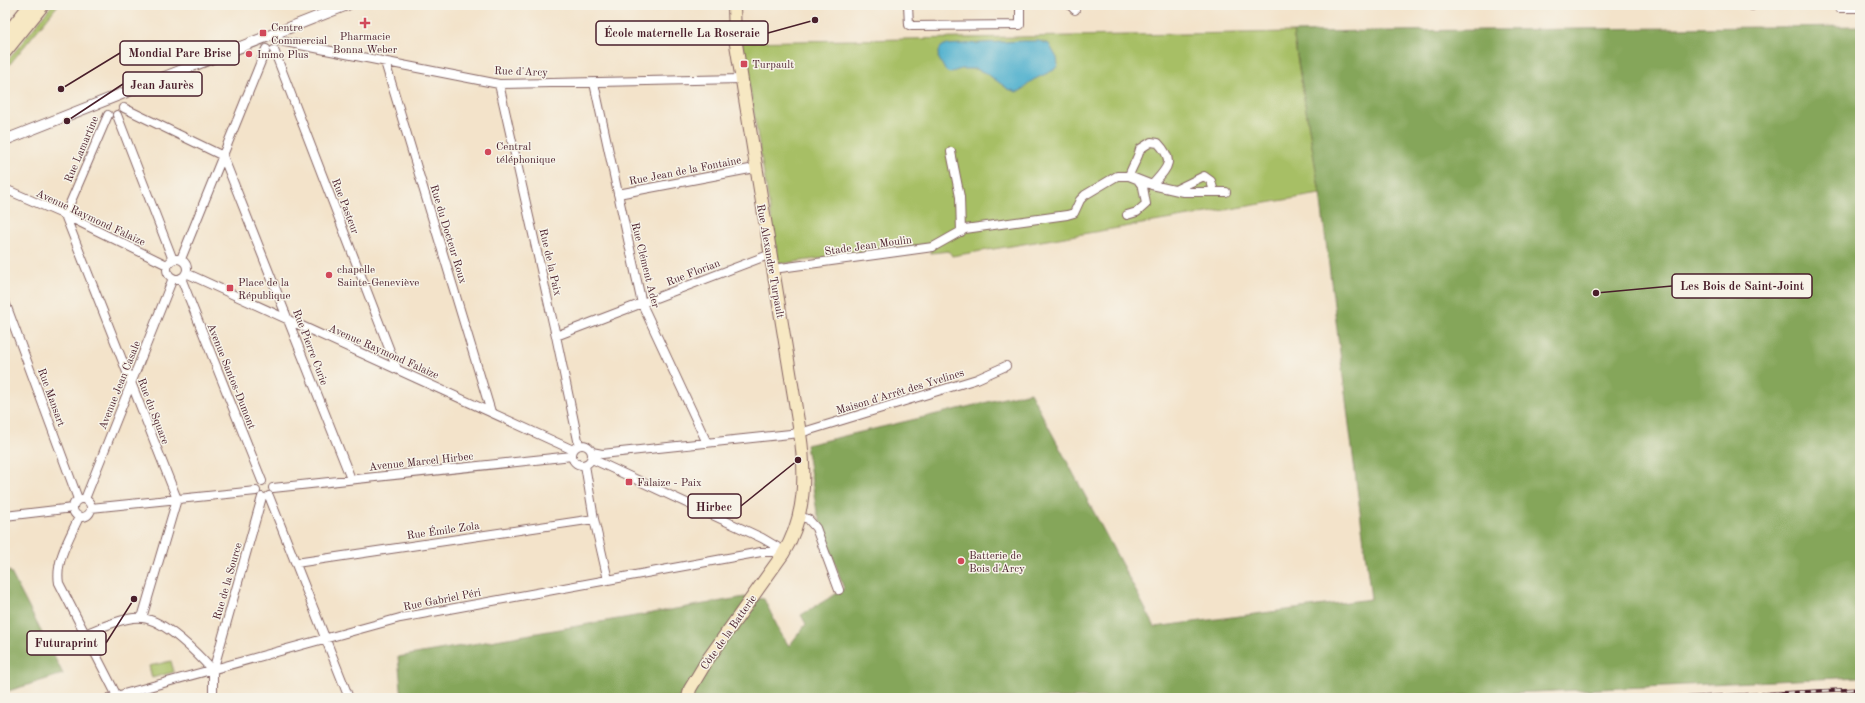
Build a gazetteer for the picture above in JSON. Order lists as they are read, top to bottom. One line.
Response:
{"streets":{"main road":["Rue Alexandre Turpault","Côte de la Batterie"],"street":["Rue d'Arcy","Rue Lamartine","Rue Jean de la Fontaine","Rue Pasteur","Avenue Raymond Falaize","Rue du Docteur Roux","Stade Jean Moulin","Rue de la Paix","Rue Clément Ader","Rue Florian","Rue Pierre Curie","Avenue Santos-Dumont","Avenue Jean Casale","Maison d'Arrêt des Yvelines","Rue Mansart","Rue du Square","Avenue Marcel Hirbec","Rue Émile Zola","Rue de la Source","Rue Gabriel Péri"]},"crossings":[["Rue d'Arcy","Rue du Docteur Roux"],["Rue d'Arcy","Rue Alexandre Turpault"],["Rue d'Arcy","Rue de la Paix"],["Rue d'Arcy","Rue Clément Ader"],["Rue Lamartine","Avenue Raymond Falaize"],["Rue Lamartine","Rue du Square"],["Rue Jean de la Fontaine","Rue Alexandre Turpault"],["Rue Jean de la Fontaine","Rue Clément Ader"],["Rue Pasteur","Avenue Raymond Falaize"],["Avenue Raymond Falaize","Rue du Docteur Roux"],["Avenue Raymond Falaize","Rue de la Paix"],["Avenue Raymond Falaize","Rue Pierre Curie"],["Avenue Raymond Falaize","Avenue Santos-Dumont"],["Avenue Raymond Falaize","Avenue Jean Casale"],["Avenue Raymond Falaize","Rue du Square"],["Avenue Raymond Falaize","Avenue Marcel Hirbec"],["Stade Jean Moulin","Rue Alexandre Turpault"],["Rue Alexandre Turpault","Rue Florian"],["Rue Alexandre Turpault","Maison d'Arrêt des Yvelines"],["Rue Alexandre Turpault","Rue Gabriel Péri"],["Rue Alexandre Turpault","Côte de la Batterie"],["Rue de la Paix","Rue Florian"],["Rue de la Paix","Avenue Marcel Hirbec"],["Rue Clément Ader","Rue Florian"],["Rue Pierre Curie","Avenue Marcel Hirbec"],["Avenue Santos-Dumont","Avenue Jean Casale"],["Avenue Santos-Dumont","Rue de la Source"],["Avenue Jean Casale","Rue Mansart"],["Avenue Jean Casale","Rue du Square"],["Avenue Jean Casale","Avenue Marcel Hirbec"],["Rue Mansart","Avenue Marcel Hirbec"],["Rue du Square","Avenue Marcel Hirbec"],["Avenue Marcel Hirbec","Rue de la Source"],["Rue de la Source","Rue Gabriel Péri"]],"places":{"other":["École maternelle La Roseraie","Immo Plus","Mondial Pare Brise","Jean Jaurès","Central téléphonique","chapelle Sainte-Geneviève","Les Bois de Saint-Joint","Hirbec","Batterie de Bois d'Arcy","Futuraprint"],"health":["Pharmacie Bonna Weber"],"transit":["Centre Commercial","Turpault","Place de la République","Falaize - Paix"]}}
